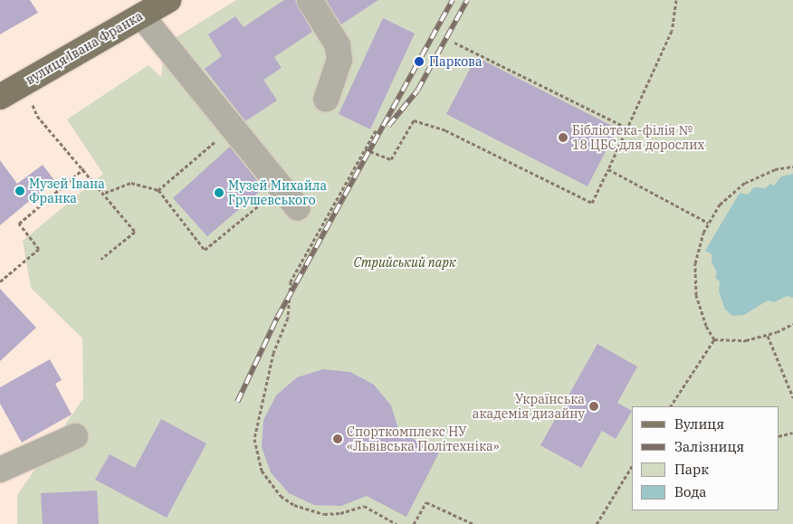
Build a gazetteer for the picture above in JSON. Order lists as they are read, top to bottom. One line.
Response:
{"streets":{"main road":["вулиця Івана Франка"]},"parks":["Стрийський парк"],"places":["Паркова","Бібліотека-філія № 18 ЦБС для дорослих","Музей Івана Франка","Музей Михайла Грушевського","Українська академія дизайну","Спорткомплекс НУ «Львівська Політехніка»"],"legend":["Вулиця","Залізниця","Парк","Вода"]}
